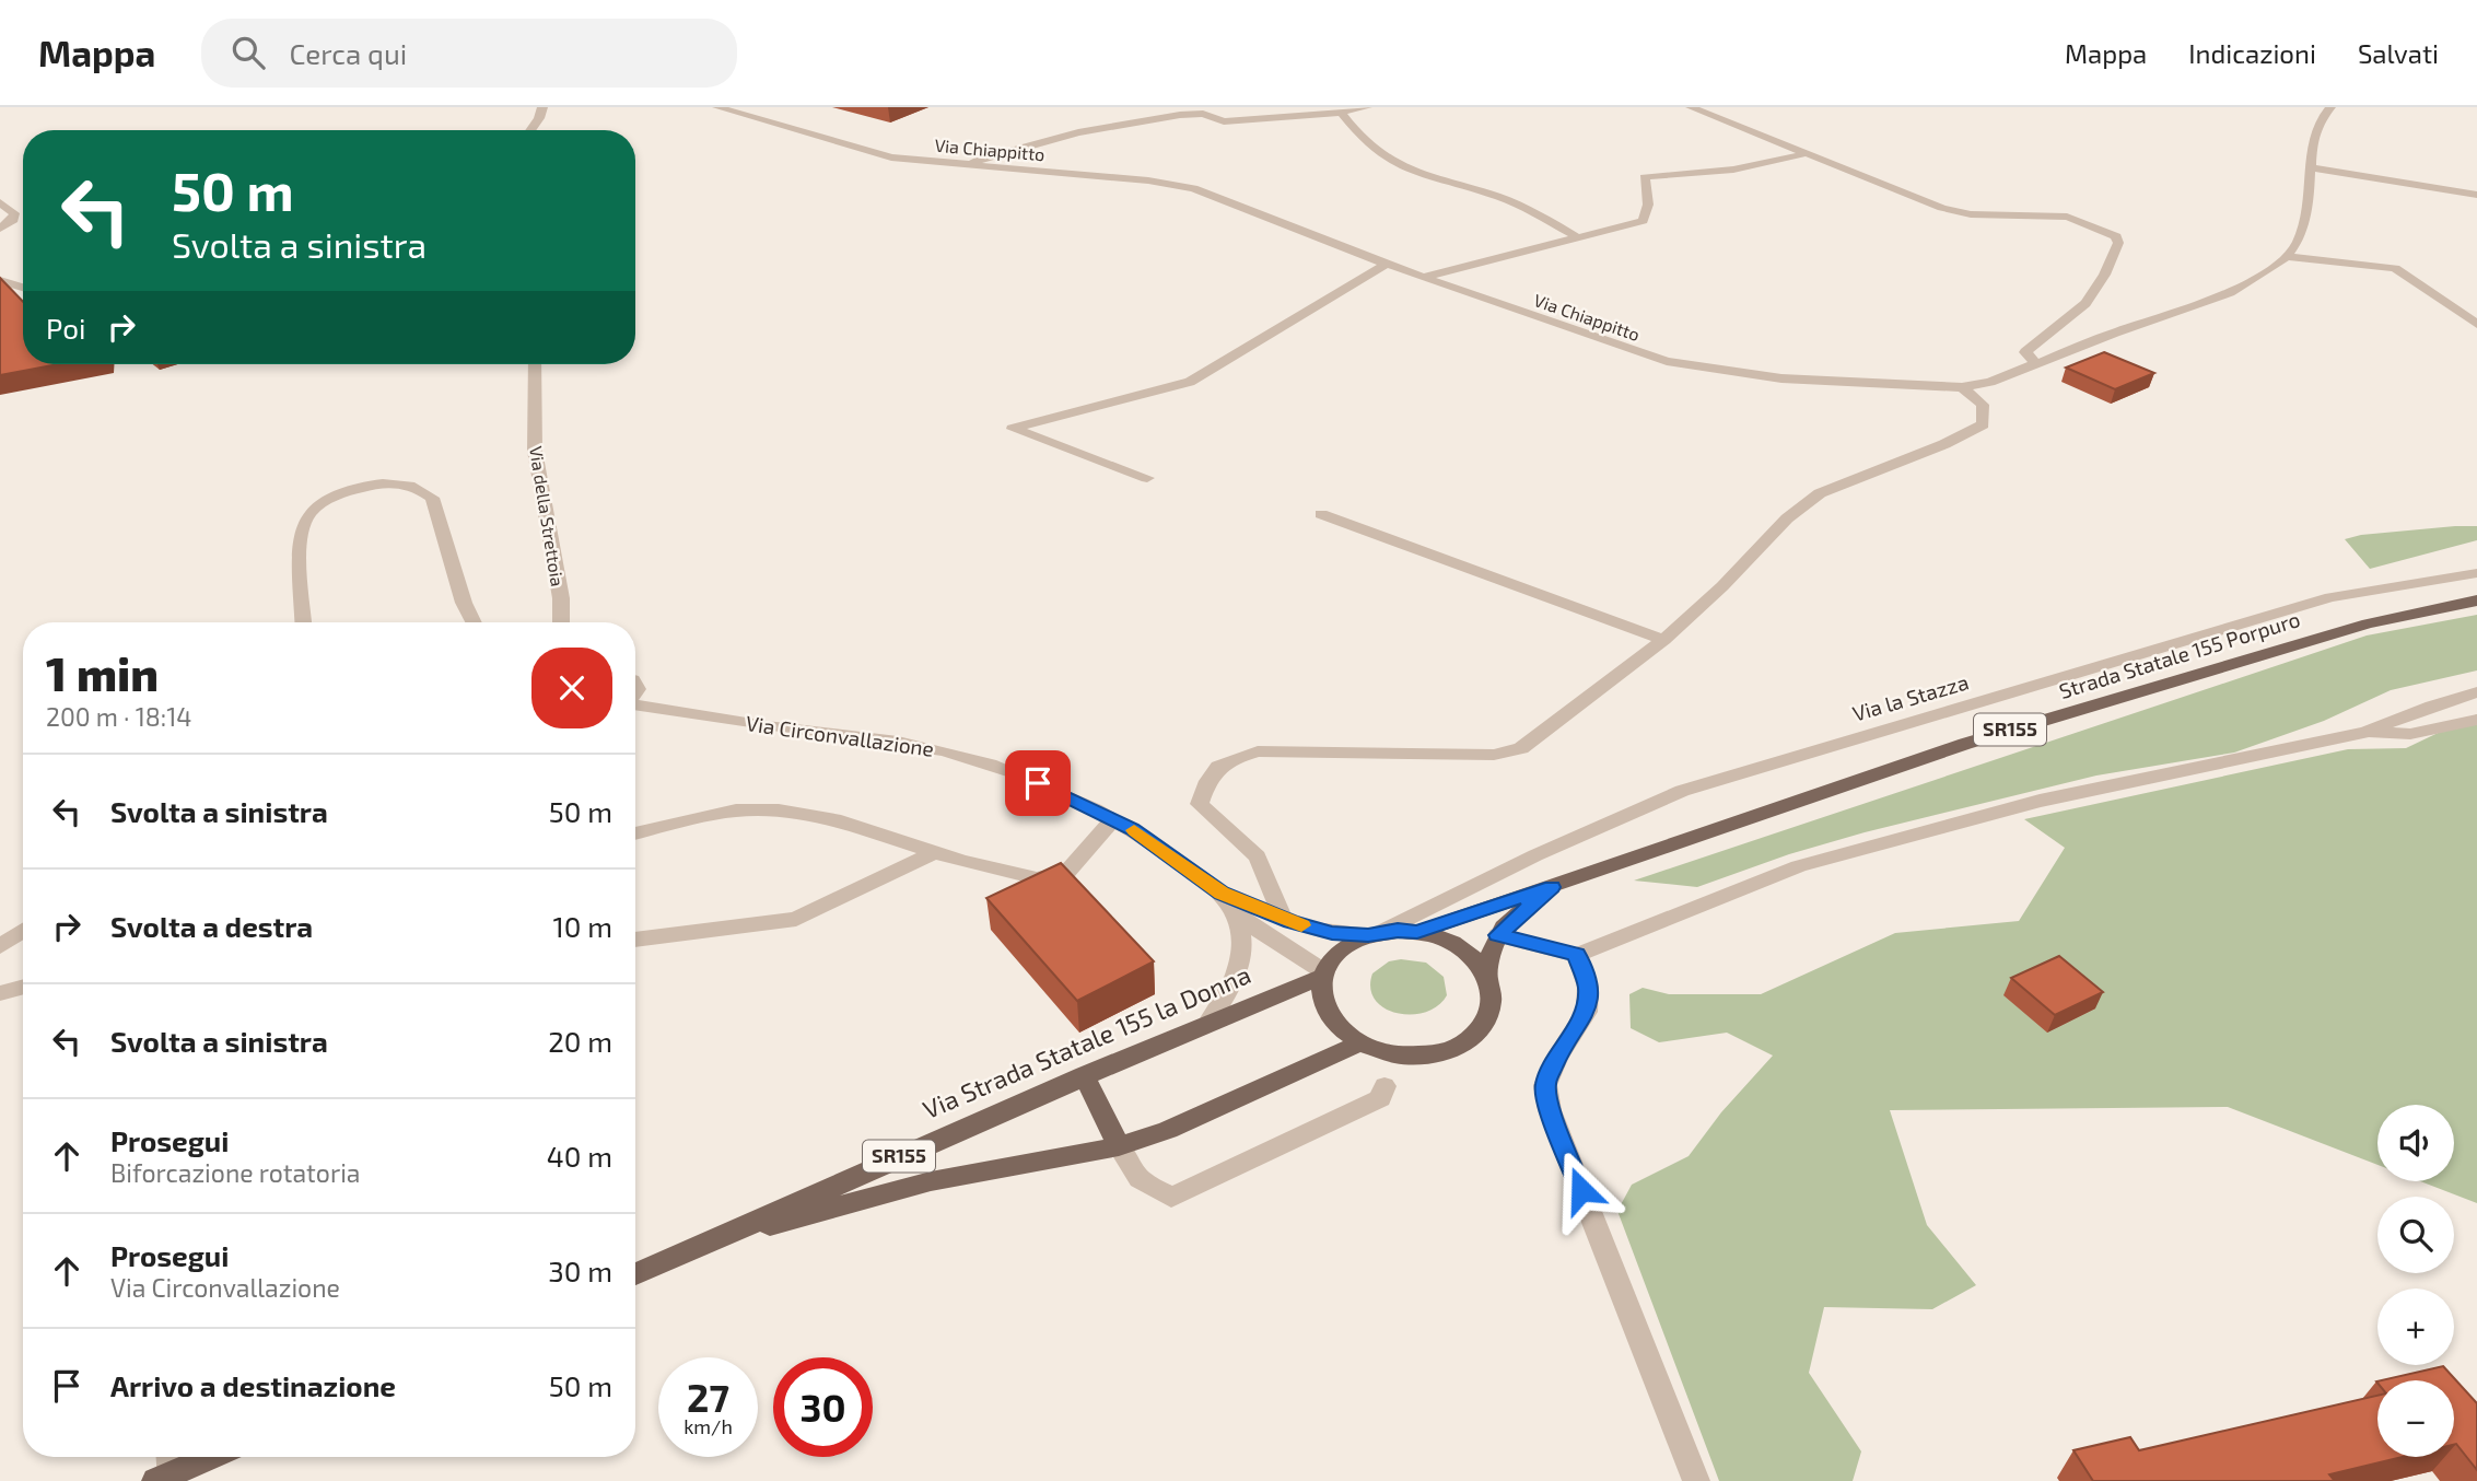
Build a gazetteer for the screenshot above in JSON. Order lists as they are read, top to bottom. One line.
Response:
{"streets":{"main road":["Strada Statale 155 Porpuro","SR155","Via Strada Statale 155 la Donna"],"street":["Via Chiappitto","Via della Strettoia","Via la Stazza","Via Circonvallazione"]},"crossings":[["Strada Statale 155 Porpuro","Via la Stazza"],["Strada Statale 155 Porpuro","Via Circonvallazione"],["Strada Statale 155 Porpuro","Via Strada Statale 155 la Donna"],["Via la Stazza","Via Circonvallazione"],["Via la Stazza","Via Strada Statale 155 la Donna"],["Via Circonvallazione","Via Strada Statale 155 la Donna"]],"page":{"header":"Mappa","search":"Cerca qui","nav":["Mappa","Indicazioni","Salvati"],"turn":["50 m","Svolta a sinistra"],"then":"Poi","heading":["1 min","200 m · 18:14"],"list":[{"name":"Svolta a sinistra","value":"50 m"},{"name":"Svolta a destra","value":"10 m"},{"name":"Svolta a sinistra","value":"20 m"},{"name":"Prosegui","note":"Biforcazione rotatoria","value":"40 m"},{"name":"Prosegui","note":"Via Circonvallazione","value":"30 m"},{"name":"Arrivo a destinazione","value":"50 m"}],"map_buttons":["+","−"],"speed":"27 km/h","limit":"30"}}
